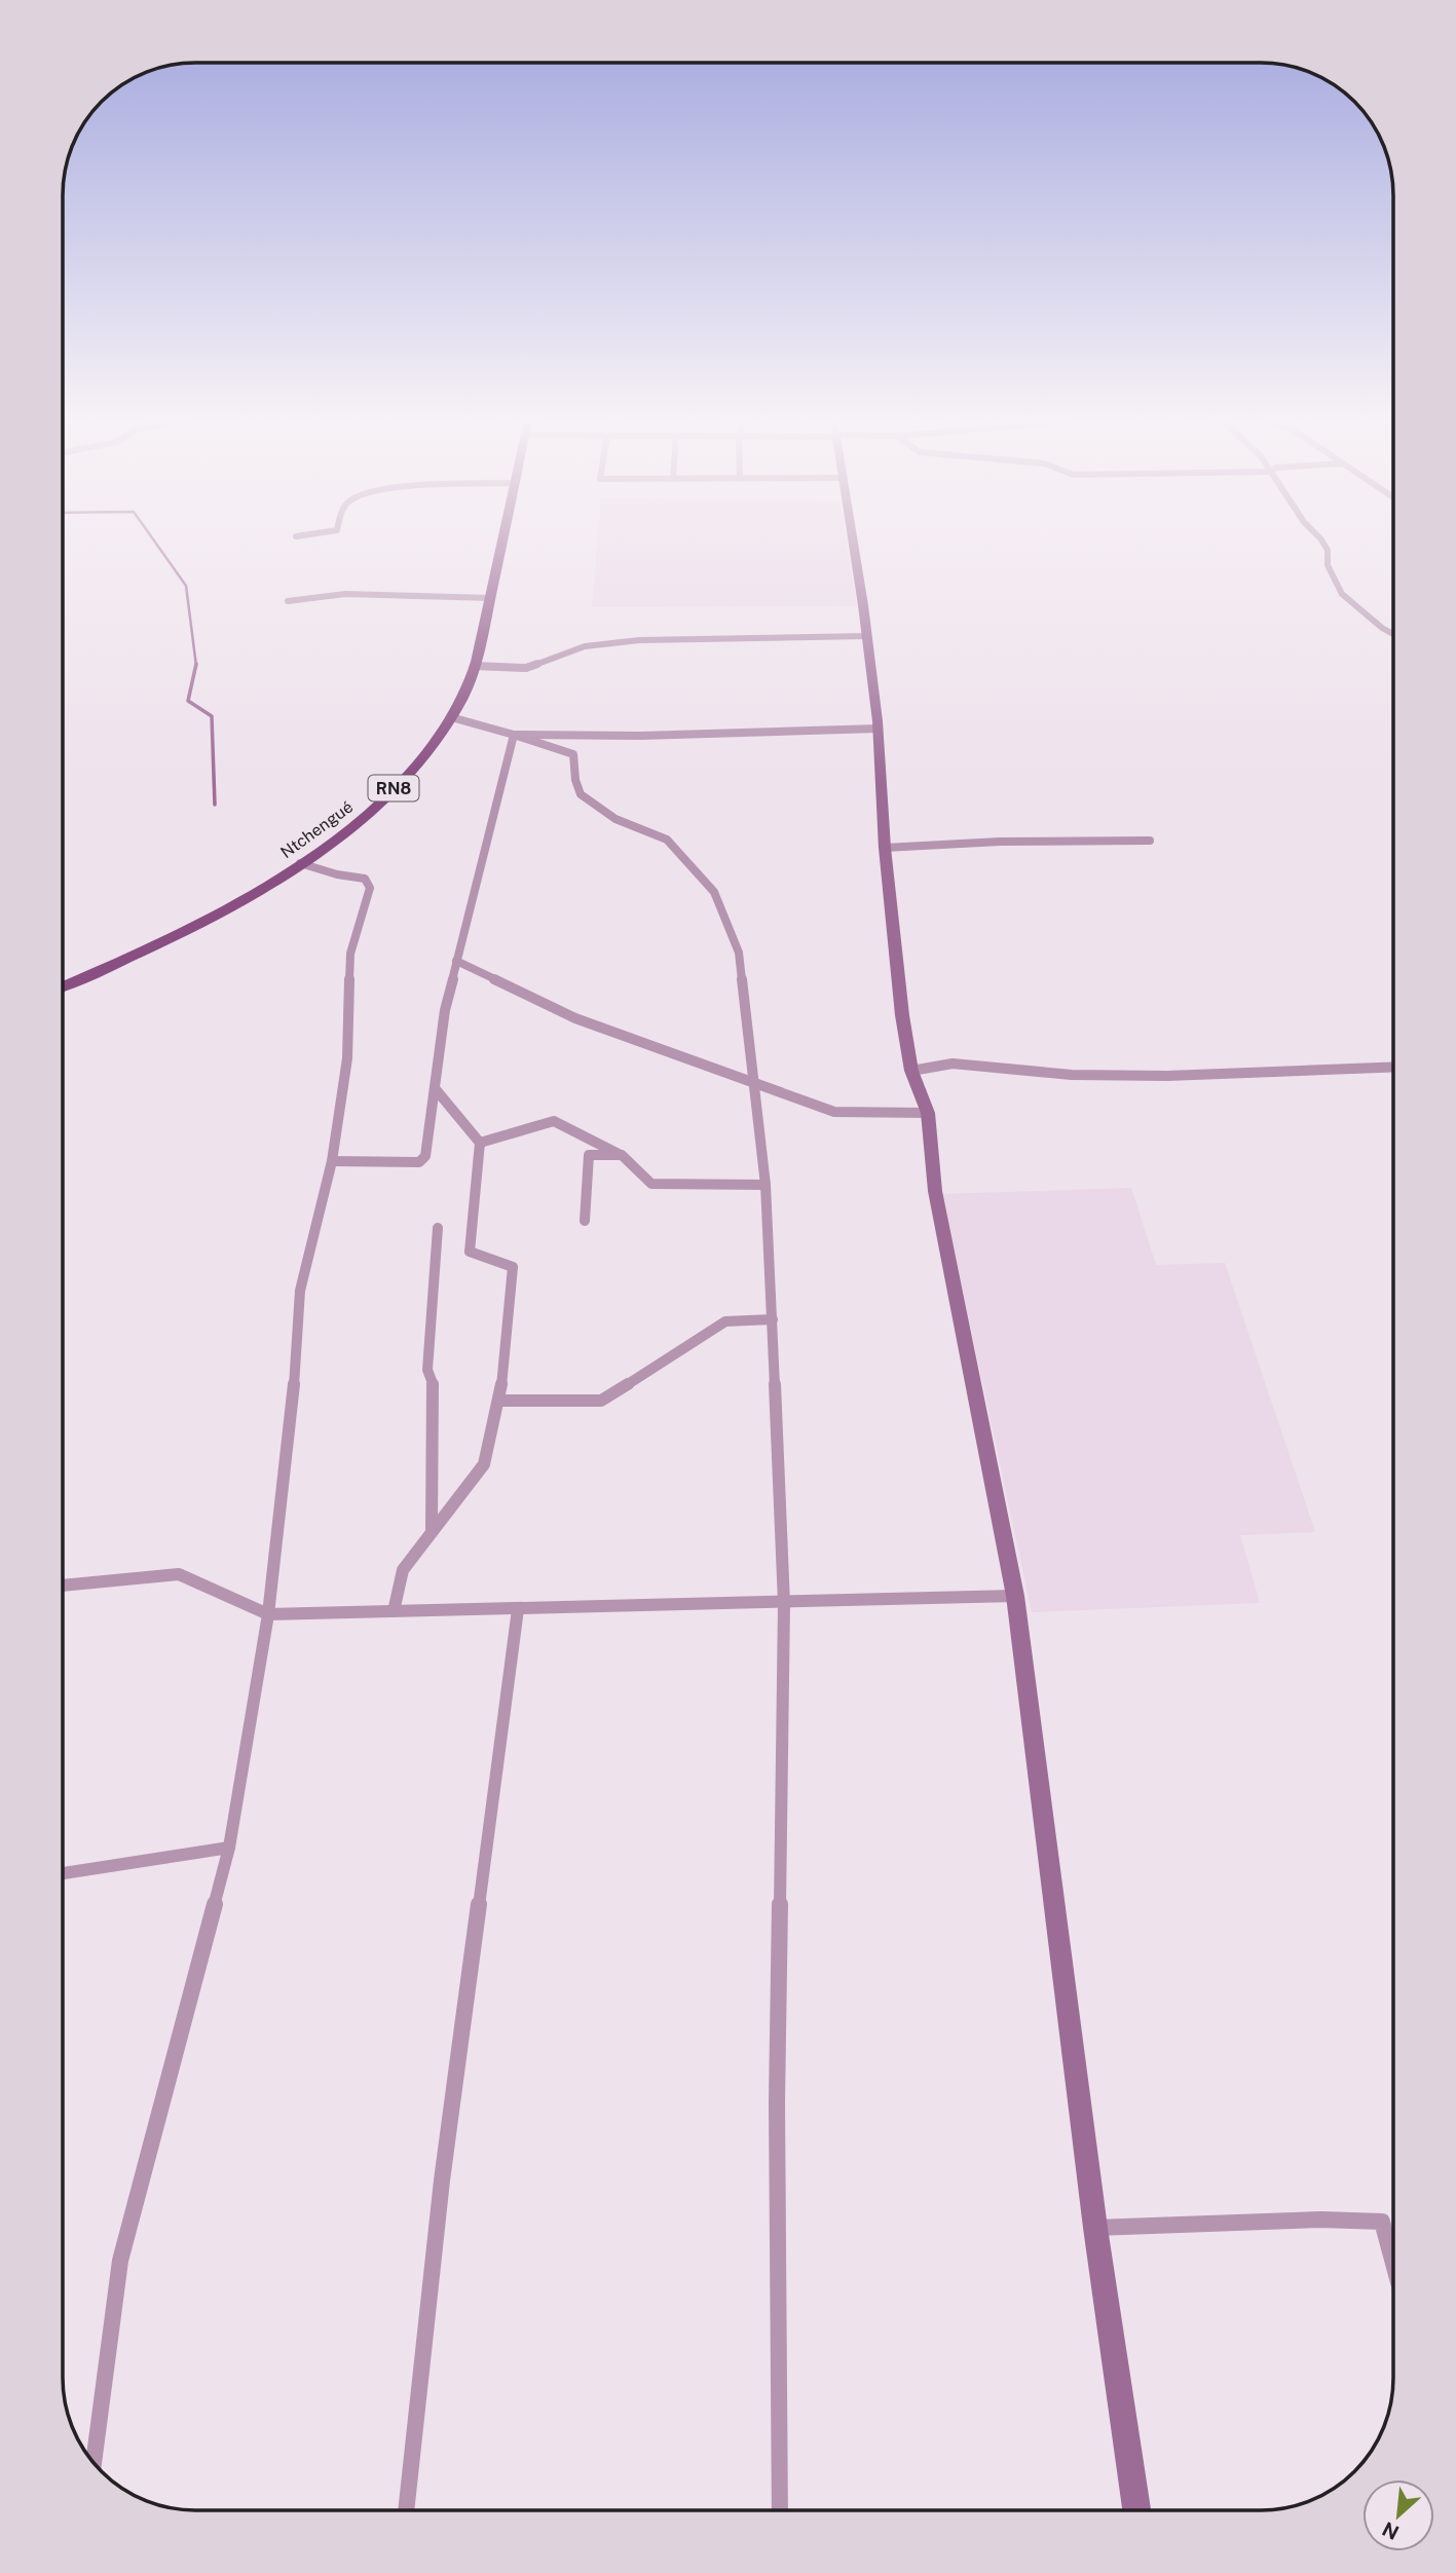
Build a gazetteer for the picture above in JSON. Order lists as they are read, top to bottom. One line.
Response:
{"streets":{"main road":["RN8","Ntchengué"]},"north":"bottom left"}
